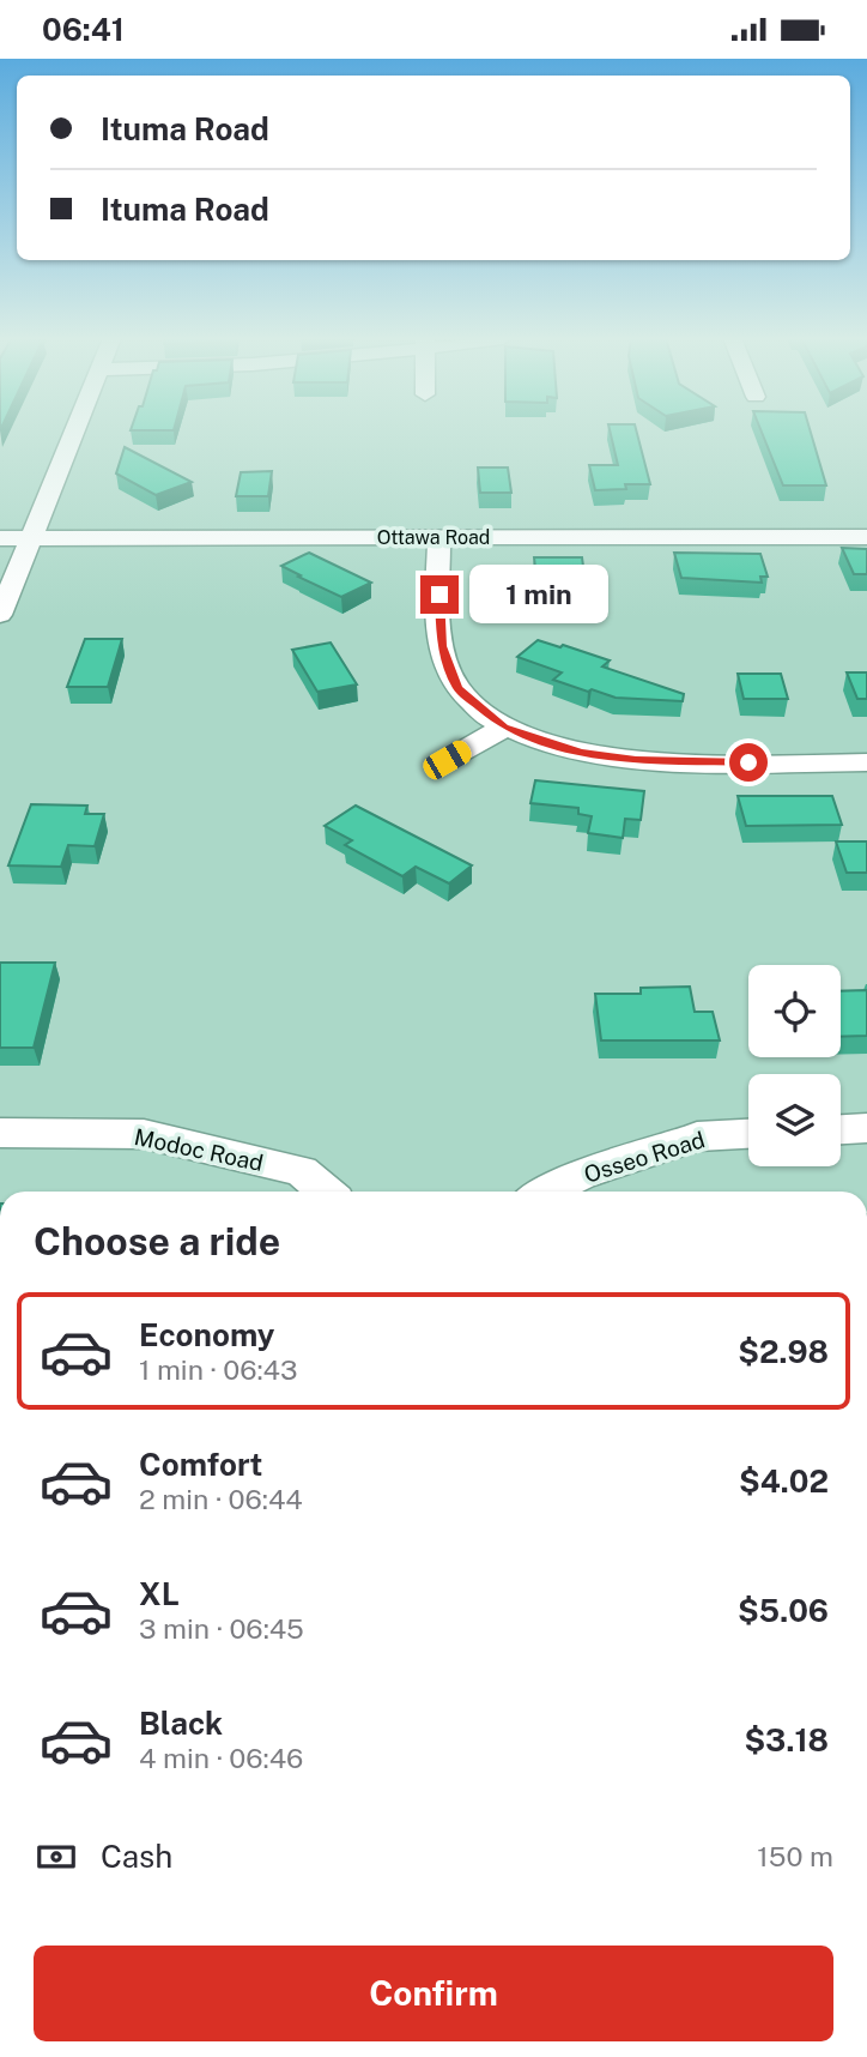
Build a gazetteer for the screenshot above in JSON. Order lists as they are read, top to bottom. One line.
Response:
{"streets":{"street":["Ottawa Road","Modoc Road","Osseo Road"]},"page":{"status":"06:41","banner":["Ituma Road","Ituma Road"],"bubble":"1 min","heading":"Choose a ride","list":[{"name":"Economy","note":"1 min · 06:43","value":"$2.98"},{"name":"Comfort","note":"2 min · 06:44","value":"$4.02"},{"name":"XL","note":"3 min · 06:45","value":"$5.06"},{"name":"Black","note":"4 min · 06:46","value":"$3.18"}],"pay":["Cash","150 m"],"buttons":"Confirm"}}
